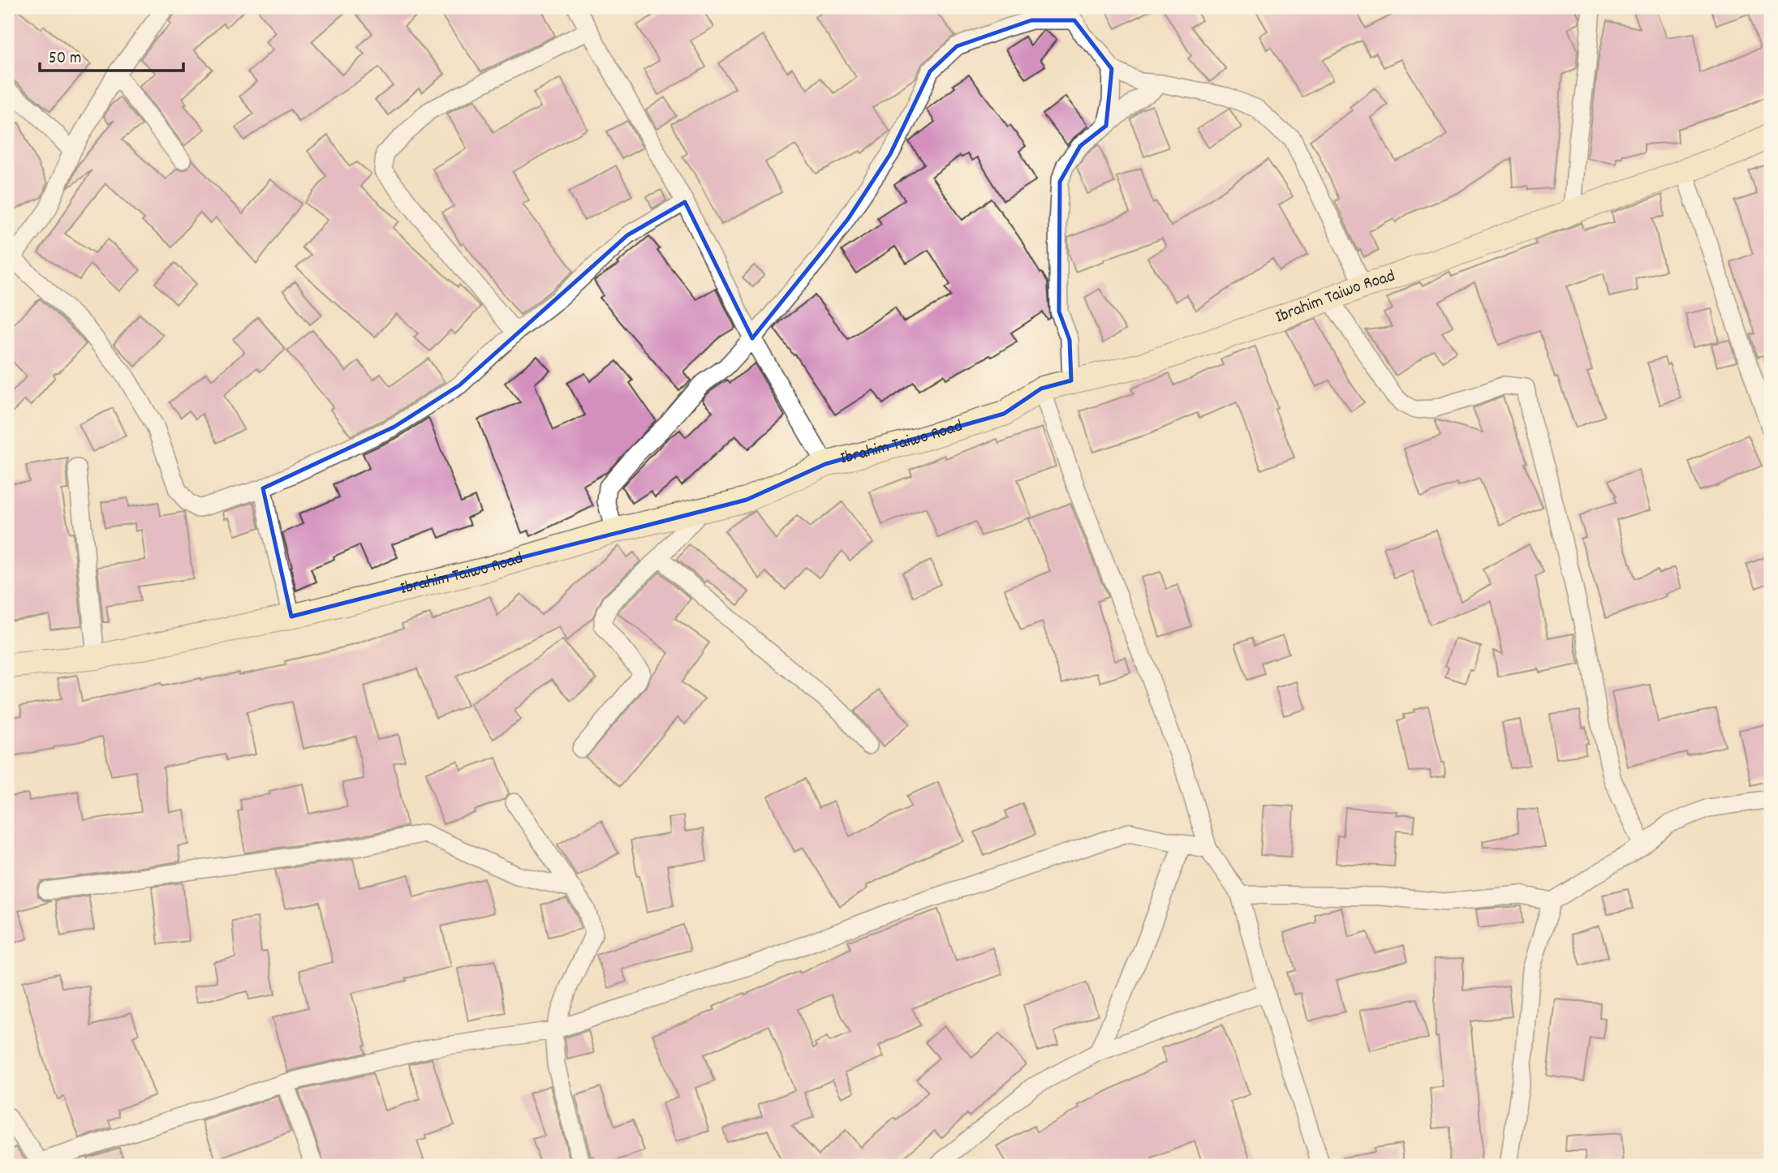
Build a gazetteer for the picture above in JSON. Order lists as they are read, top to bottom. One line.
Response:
{"streets":{"main road":["Ibrahim Taiwo Road"]},"scale_bar":"50 m"}
